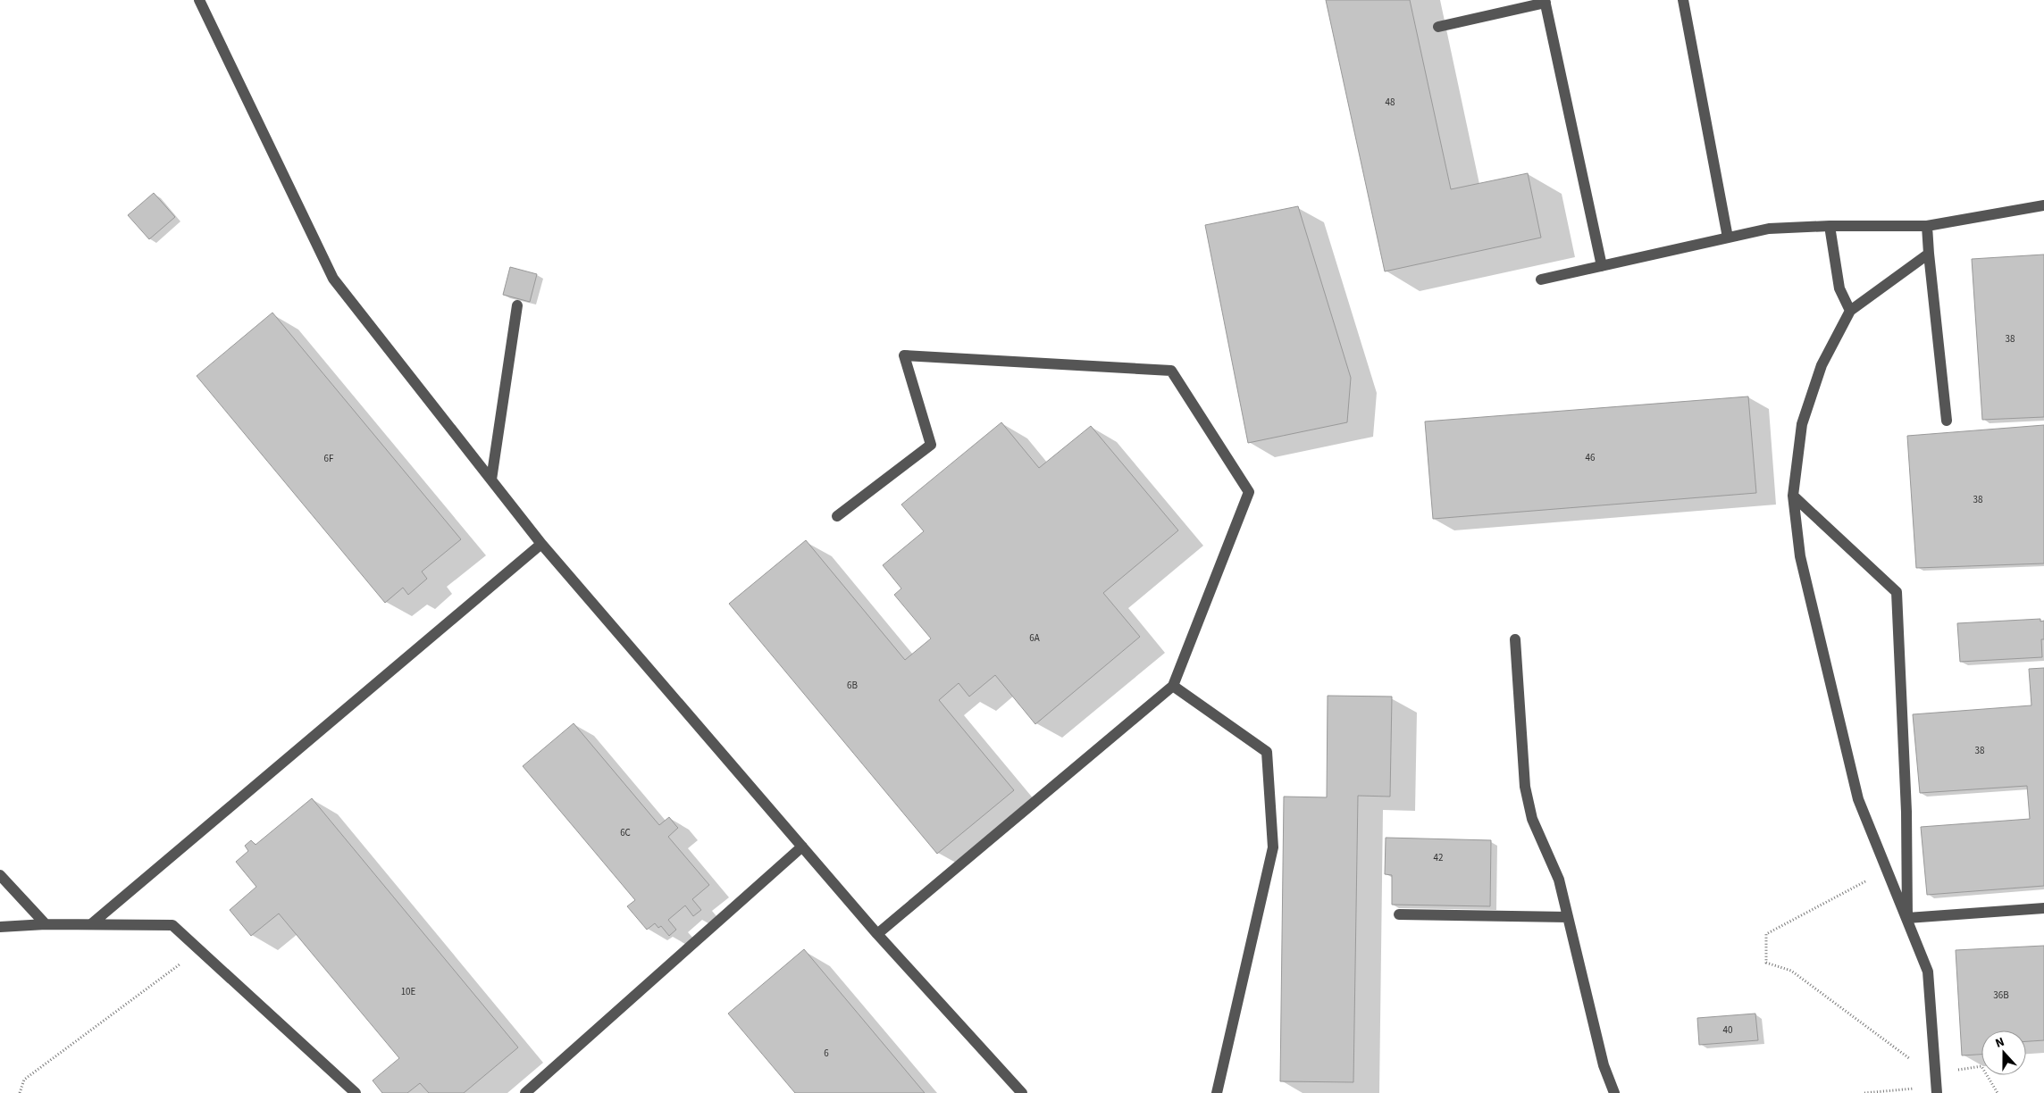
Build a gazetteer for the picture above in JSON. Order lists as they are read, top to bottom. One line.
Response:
{"house_numbers":["48","38","46","6F","38","6A","6B","38","6C","42","10E","36B","40","6"],"north":"top"}
